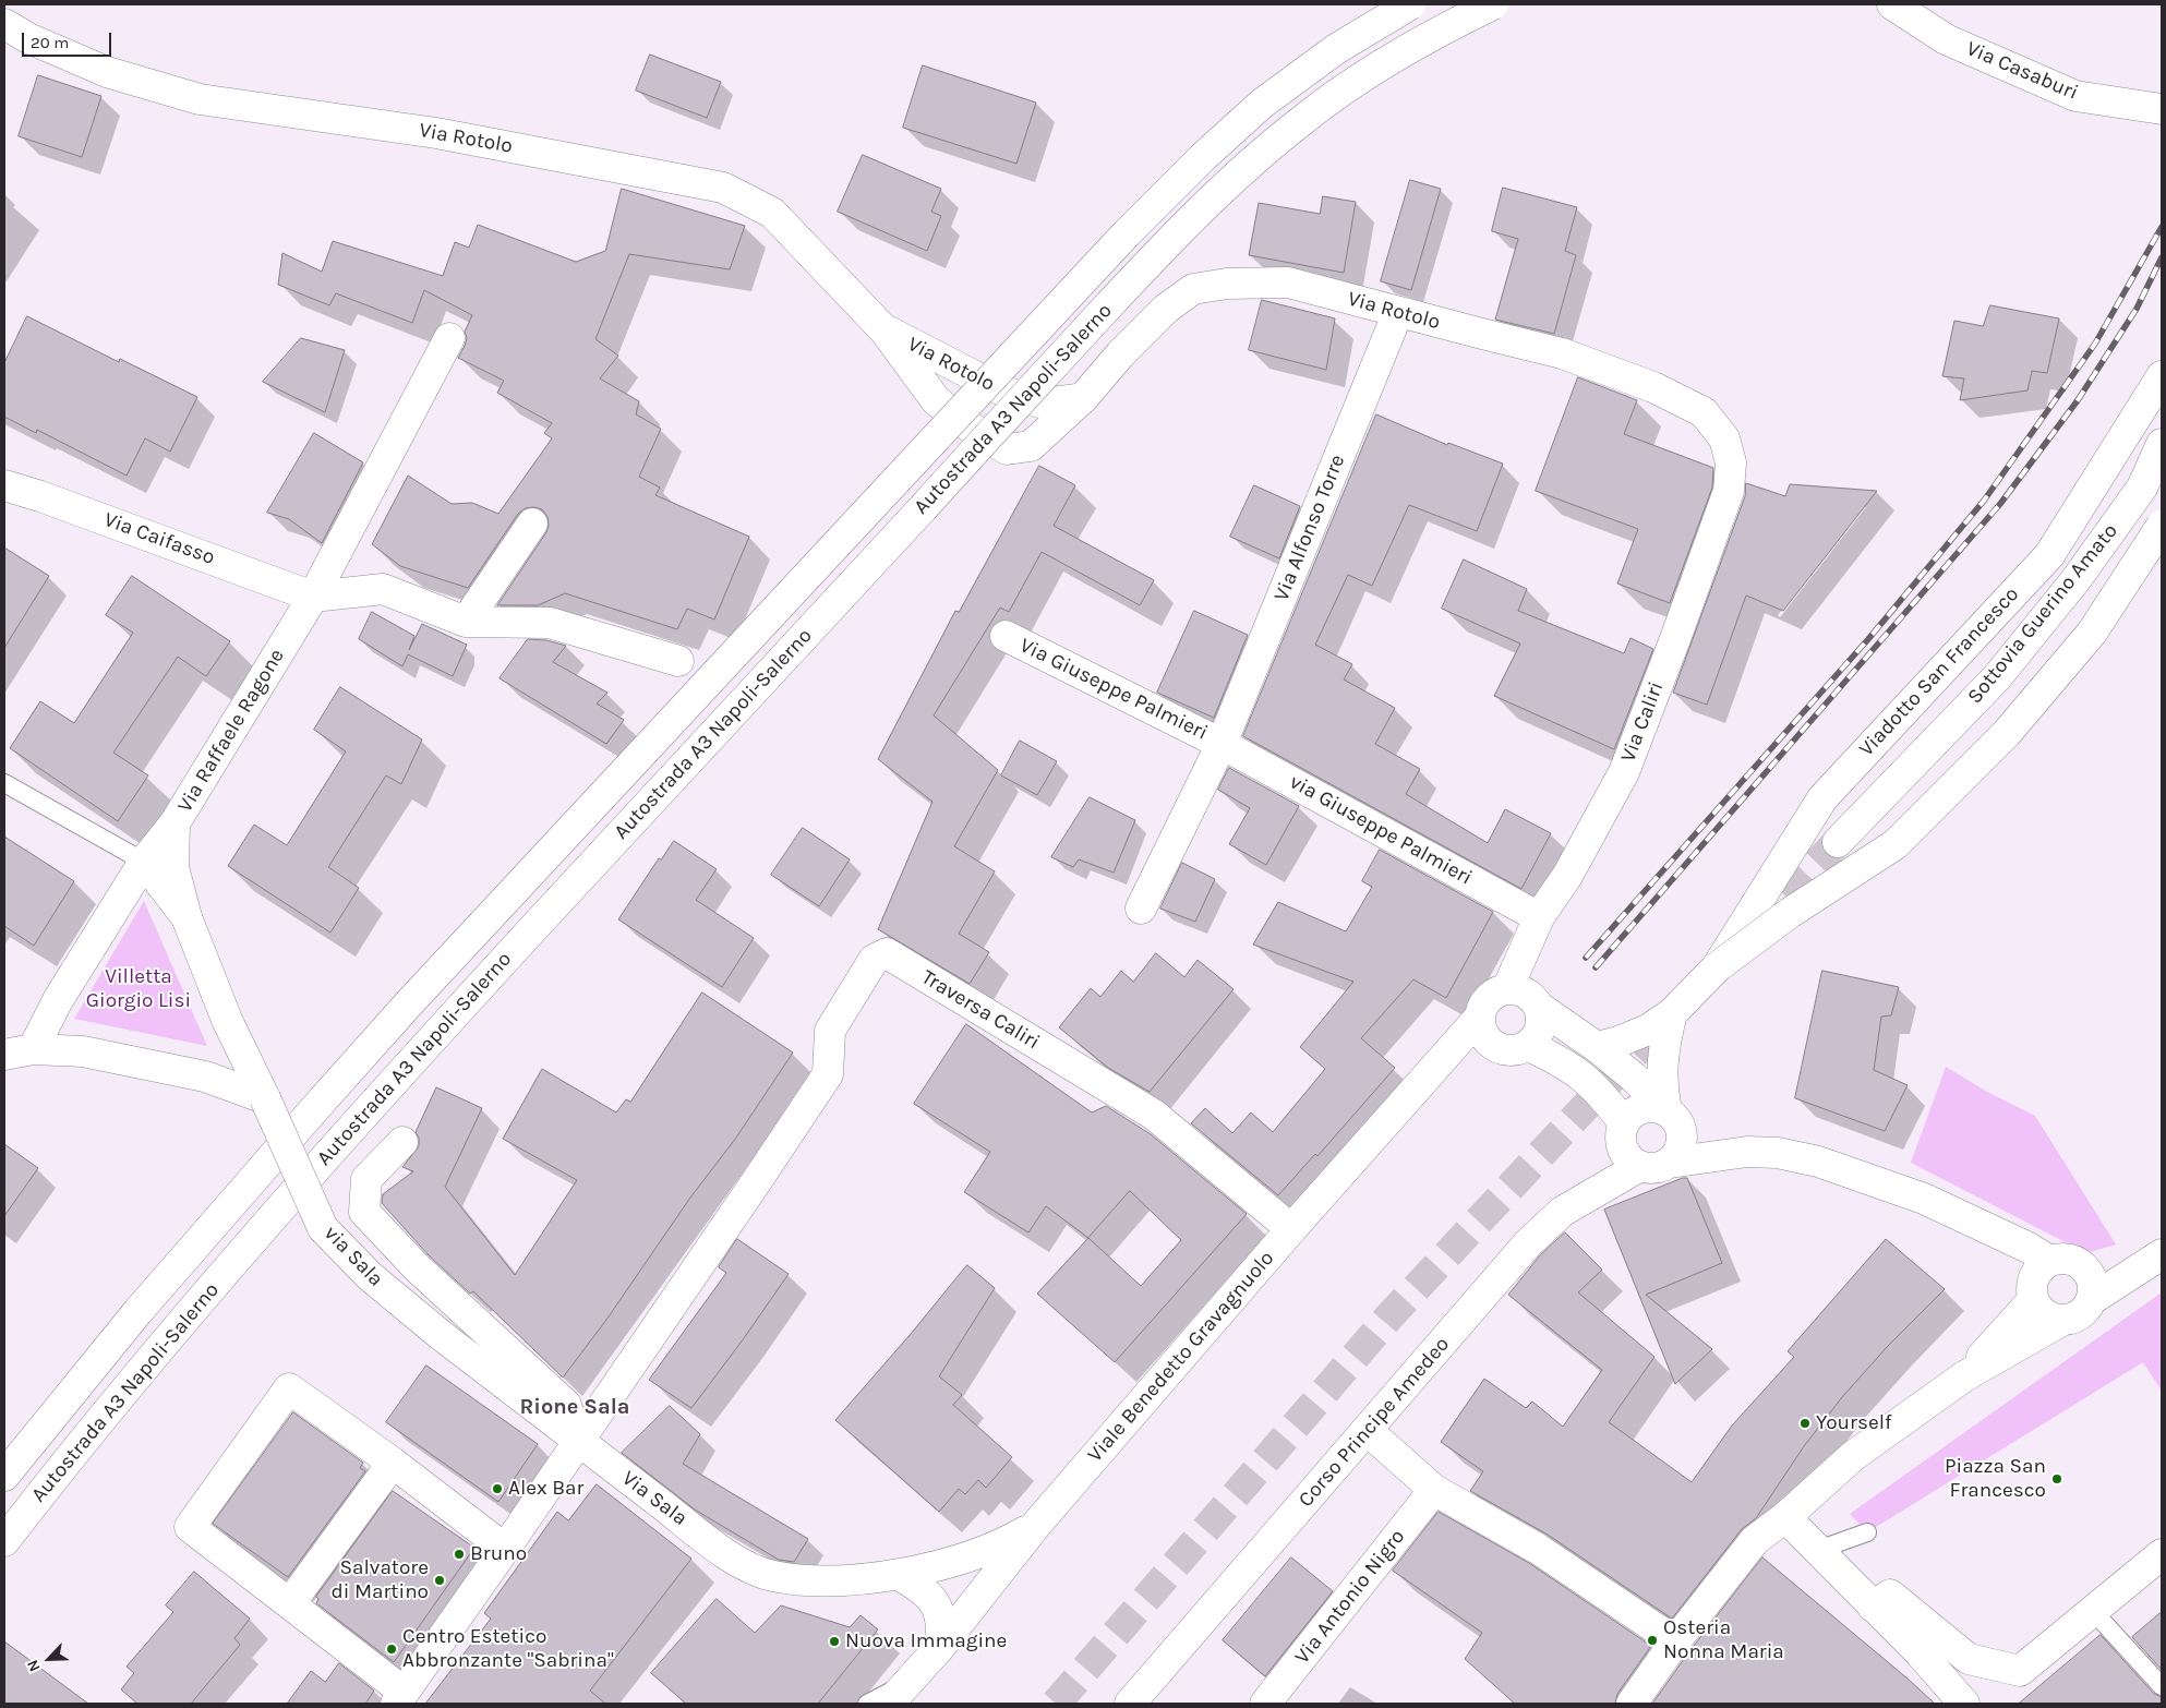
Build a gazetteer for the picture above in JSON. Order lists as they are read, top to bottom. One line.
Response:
{"streets":{"main road":["Via Casaburi","Via Rotolo","Autostrada A3 Napoli-Salerno","Via Alfonso Torre","Via Caifasso","Sottovia Guerino Amato","Viadotto San Francesco","Via Giuseppe Palmieri","Via Caliri","Via Raffaele Ragone","via Giuseppe Palmieri","Traversa Caliri","via Sala","Viale Benedetto Gravagnuolo","Corso Principe Amedeo","Via Sala","Via Antonio Nigro"]},"crossings":[["Via Rotolo","Via Alfonso Torre"],["Via Rotolo","Via Caliri"],["Via Alfonso Torre","Via Giuseppe Palmieri"],["Via Alfonso Torre","via Giuseppe Palmieri"],["Via Caifasso","Via Raffaele Ragone"],["Via Giuseppe Palmieri","via Giuseppe Palmieri"],["Via Caliri","via Giuseppe Palmieri"],["Via Caliri","Viale Benedetto Gravagnuolo"],["Via Raffaele Ragone","via Sala"],["Traversa Caliri","Viale Benedetto Gravagnuolo"],["Traversa Caliri","Via Sala"],["via Sala","Via Sala"],["Viale Benedetto Gravagnuolo","Via Sala"]],"districts":["Rione Sala"],"parks":["Villetta Giorgio Lisi"],"places":["Yourself","Piazza San Francesco","Alex Bar","Bruno","Salvatore di Martino","Osteria Nonna Maria","Nuova Immagine","Centro Estetico Abbronzante \"Sabrina\""],"scale_bar":"20 m","north":"bottom left"}
